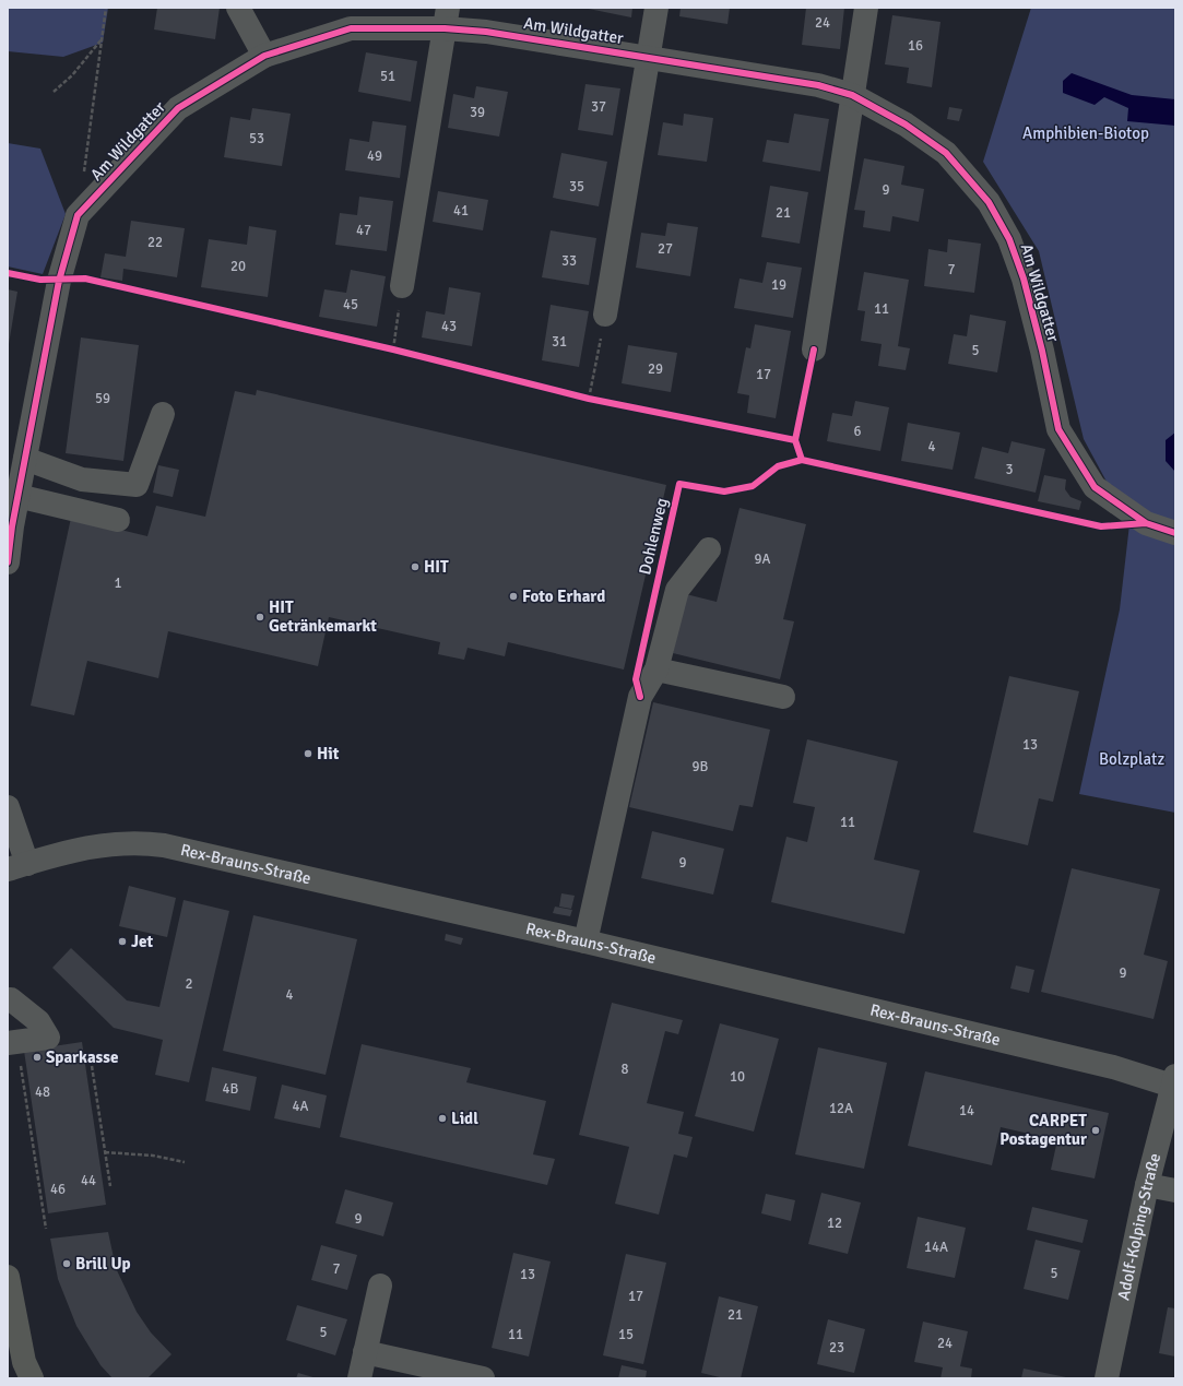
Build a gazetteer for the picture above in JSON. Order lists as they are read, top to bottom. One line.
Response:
{"streets":{"street":["Am Wildgatter","Rex-Brauns-Straße","Adolf-Kolping-Straße"],"cycle path":["Dohlenweg"]},"crossings":[["Rex-Brauns-Straße","Adolf-Kolping-Straße"]],"parks":["Amphibien-Biotop","Bolzplatz"],"places":["HIT","Foto Erhard","HIT Getränkemarkt","Hit","Jet","Sparkasse","Lidl","CARPET Postagentur","Brill Up"],"house_numbers":["24","16","51","37","39","53","49","35","9","41","21","47","22","27","33","20","7","19","45","11","43","31","5","29","17","59","6","4","3","9A","1","13","9B","11","9","9","2","4","8","10","4B","48","4A","12A","14","44","46","9","12","14A","7","5","13","17","21","5","11","15","24","23"]}
